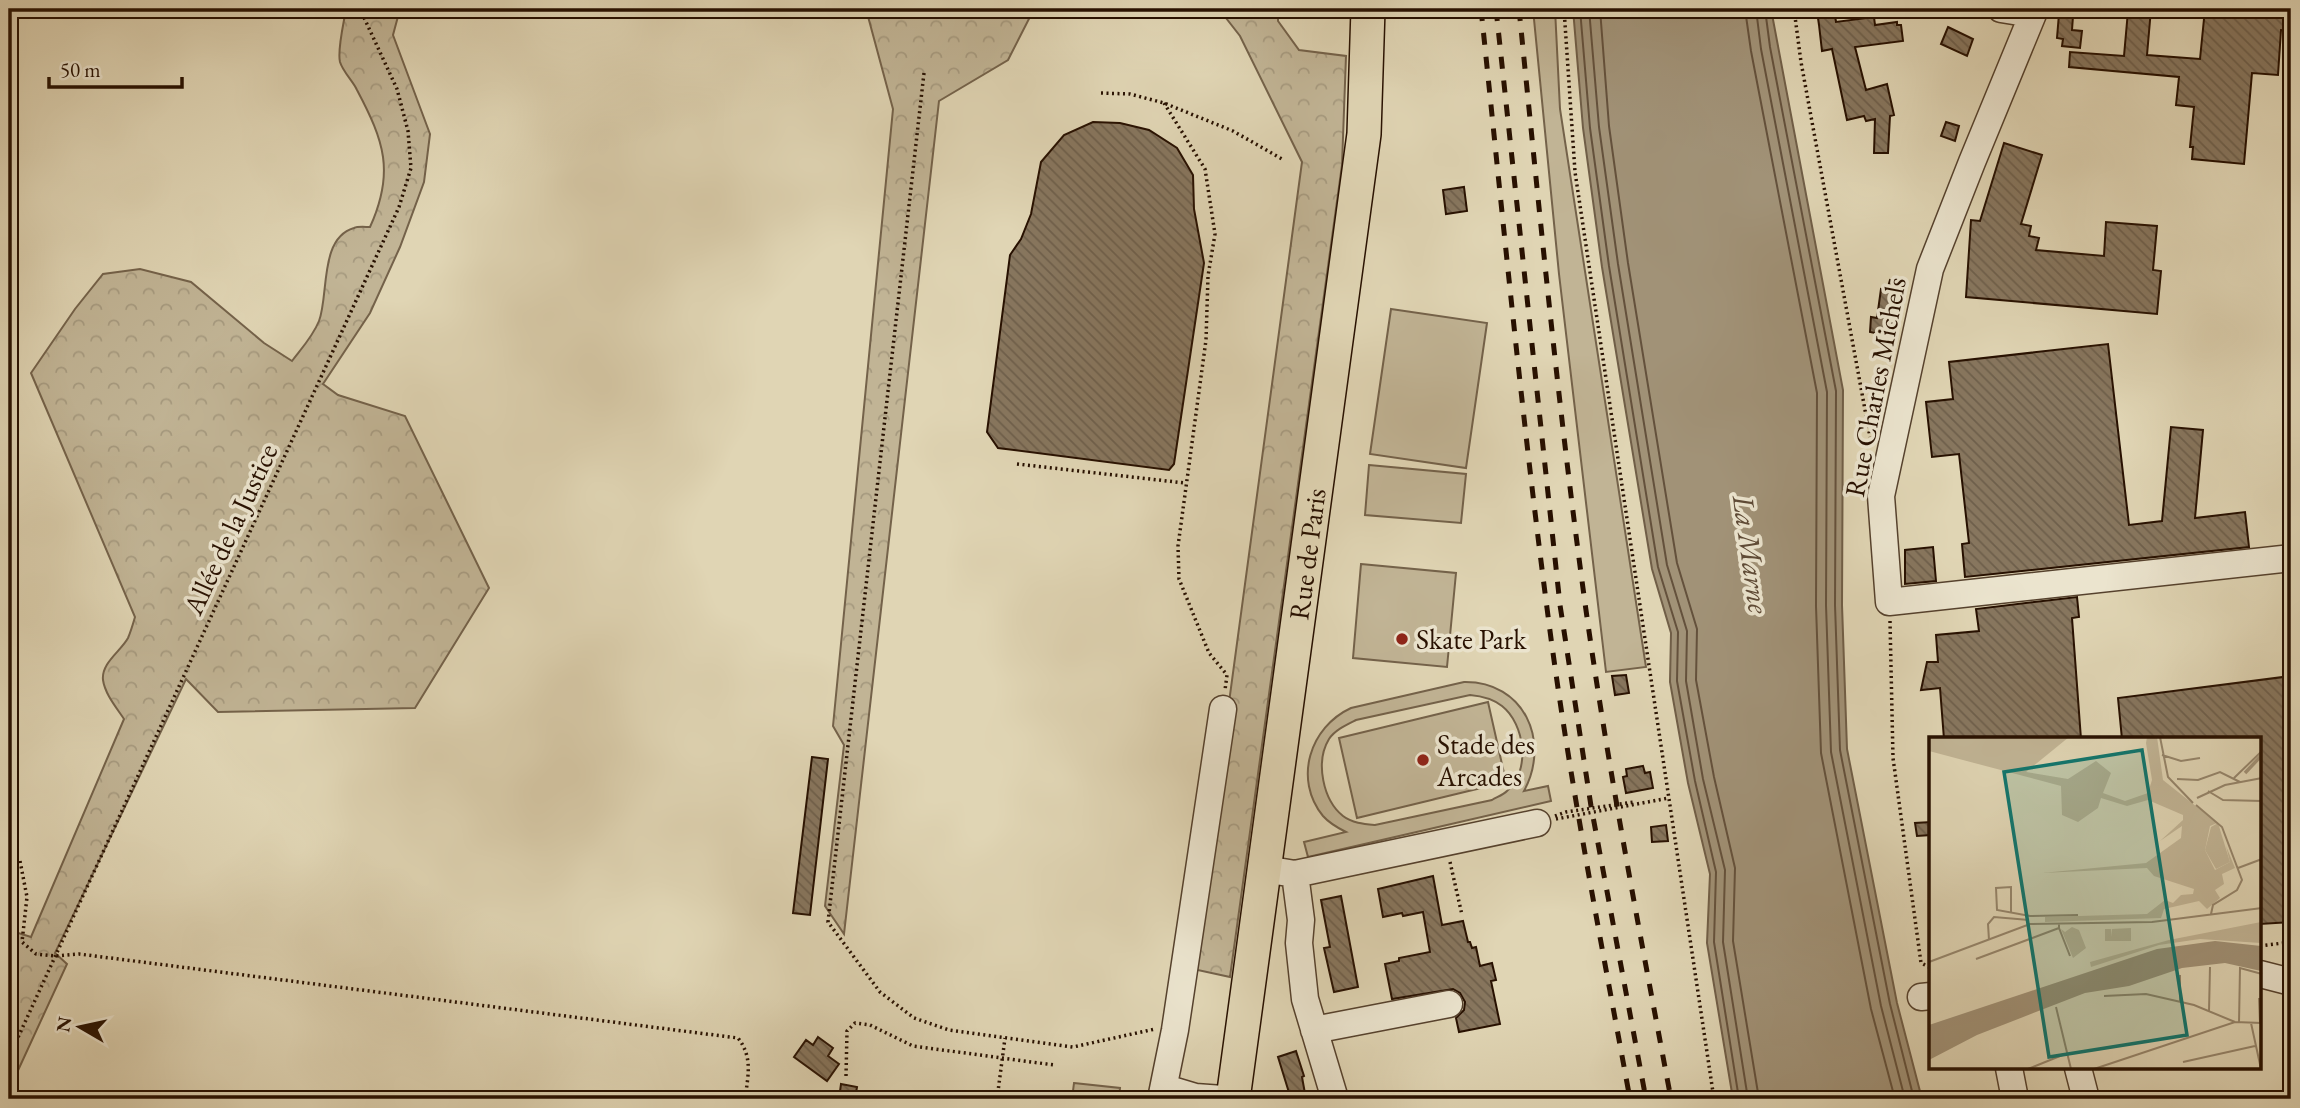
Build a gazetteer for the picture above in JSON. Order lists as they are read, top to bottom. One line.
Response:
{"streets":{"main road":["Rue de Paris"],"street":["Rue Charles Michels"],"path":["Allée de la Justice"]},"water":["La Marne"],"places":["Skate Park","Stade des Arcades"],"scale_bar":"50 m","north":"left"}
